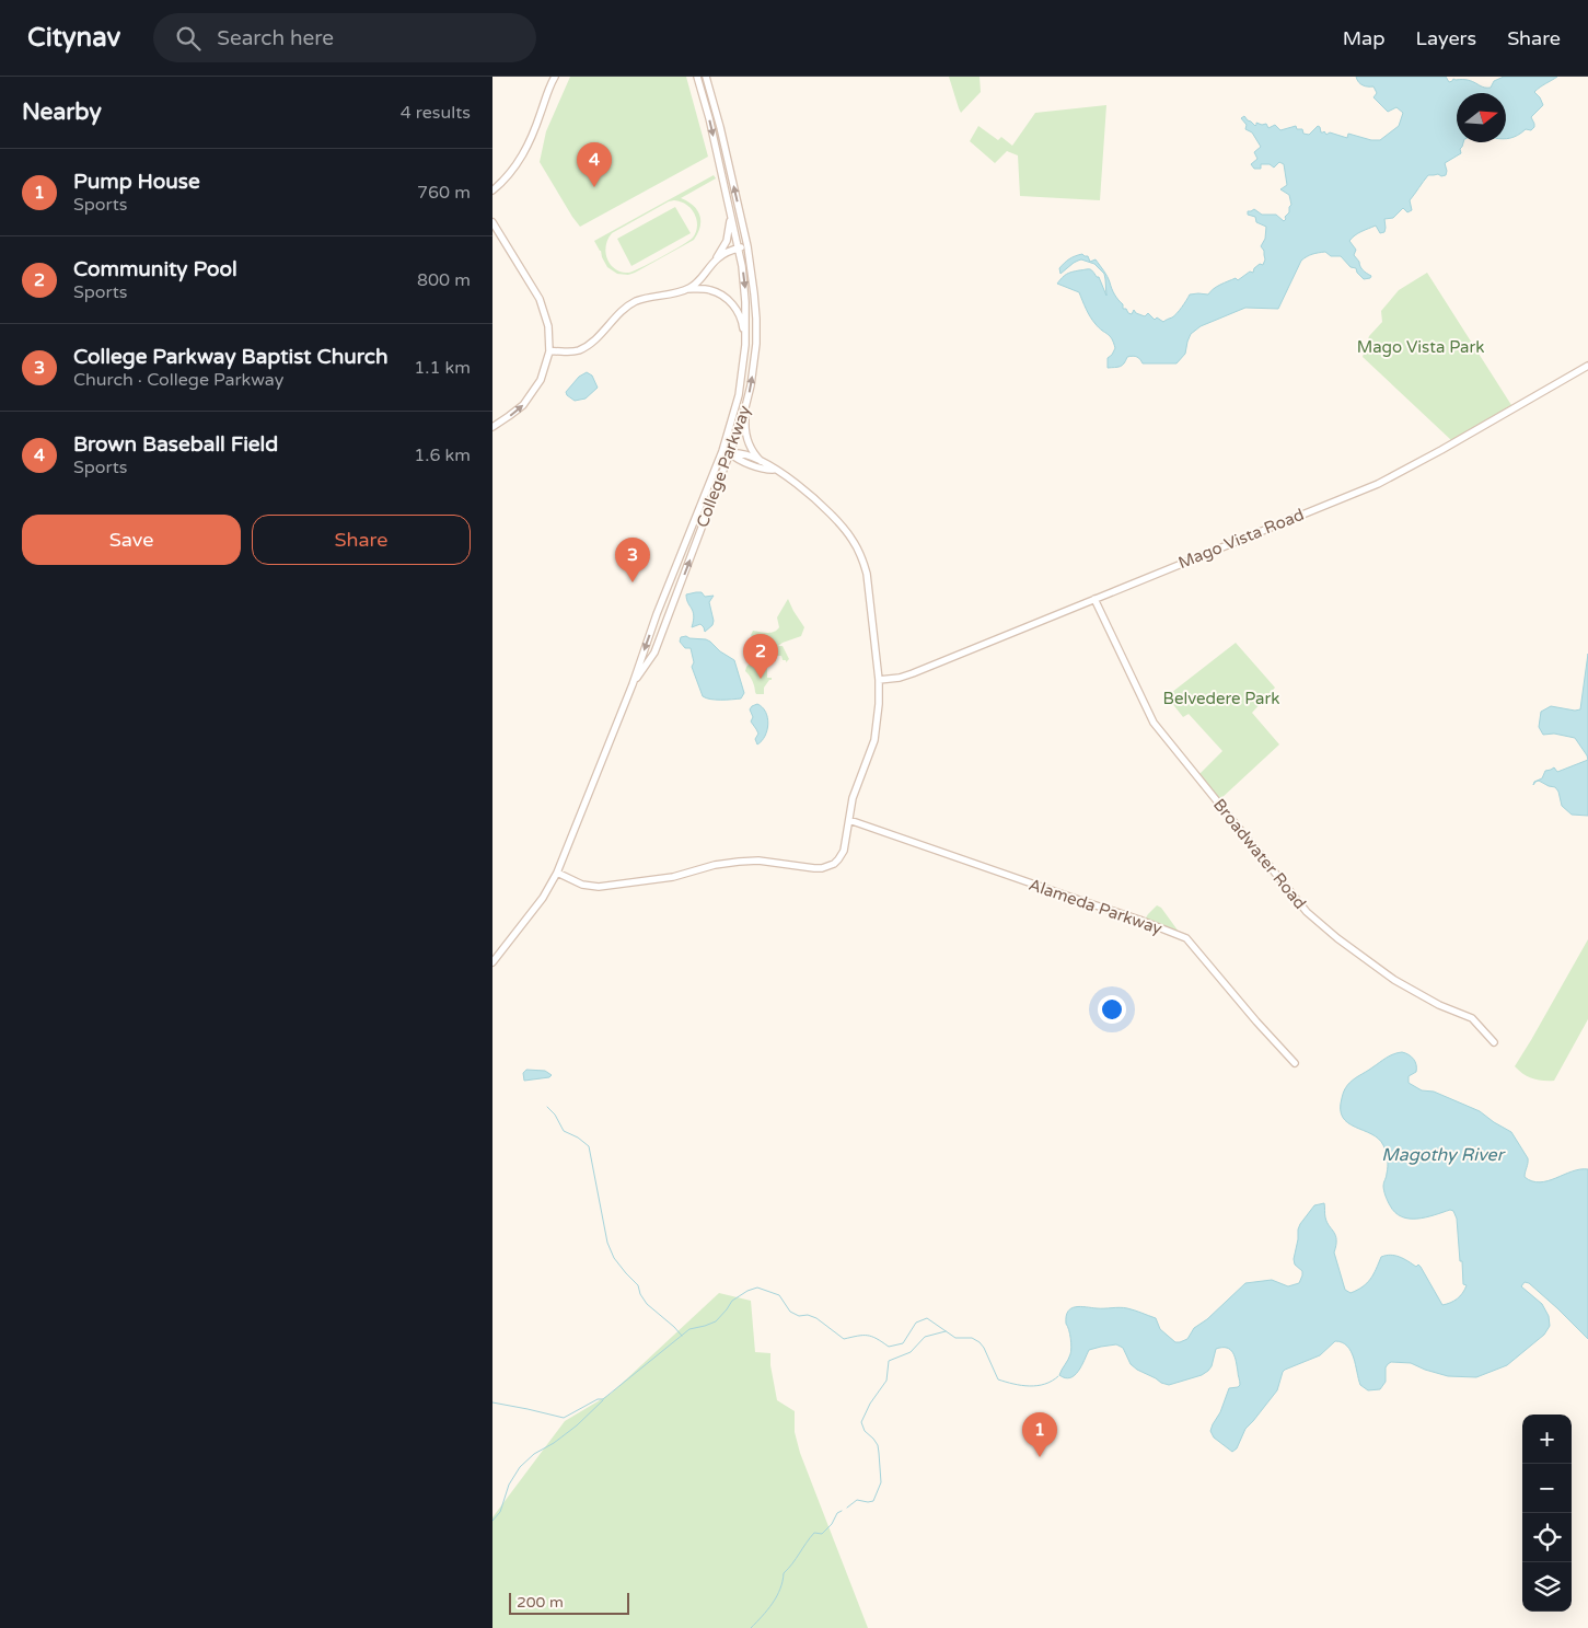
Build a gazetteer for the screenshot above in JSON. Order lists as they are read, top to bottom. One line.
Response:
{"streets":{"street":["College Parkway","Mago Vista Road","Broadwater Road","Alameda Parkway"]},"crossings":[["Mago Vista Road","Broadwater Road"]],"water":["Magothy River"],"parks":["Mago Vista Park","Belvedere Park"],"scale_bar":"200 m","north":"right","page":{"header":"Citynav","search":"Search here","nav":["Map","Layers","Share"],"heading":["Nearby","4 results"],"pins":["4","3","2","1"],"list":[{"mark":"1","name":"Pump House","note":"Sports","value":"760 m"},{"mark":"2","name":"Community Pool","note":"Sports","value":"800 m"},{"mark":"3","name":"College Parkway Baptist Church","note":"Church · College Parkway","value":"1.1 km"},{"mark":"4","name":"Brown Baseball Field","note":"Sports","value":"1.6 km"}],"buttons":["Save","Share"],"map_buttons":["+","−"],"scale":"200 m"}}
